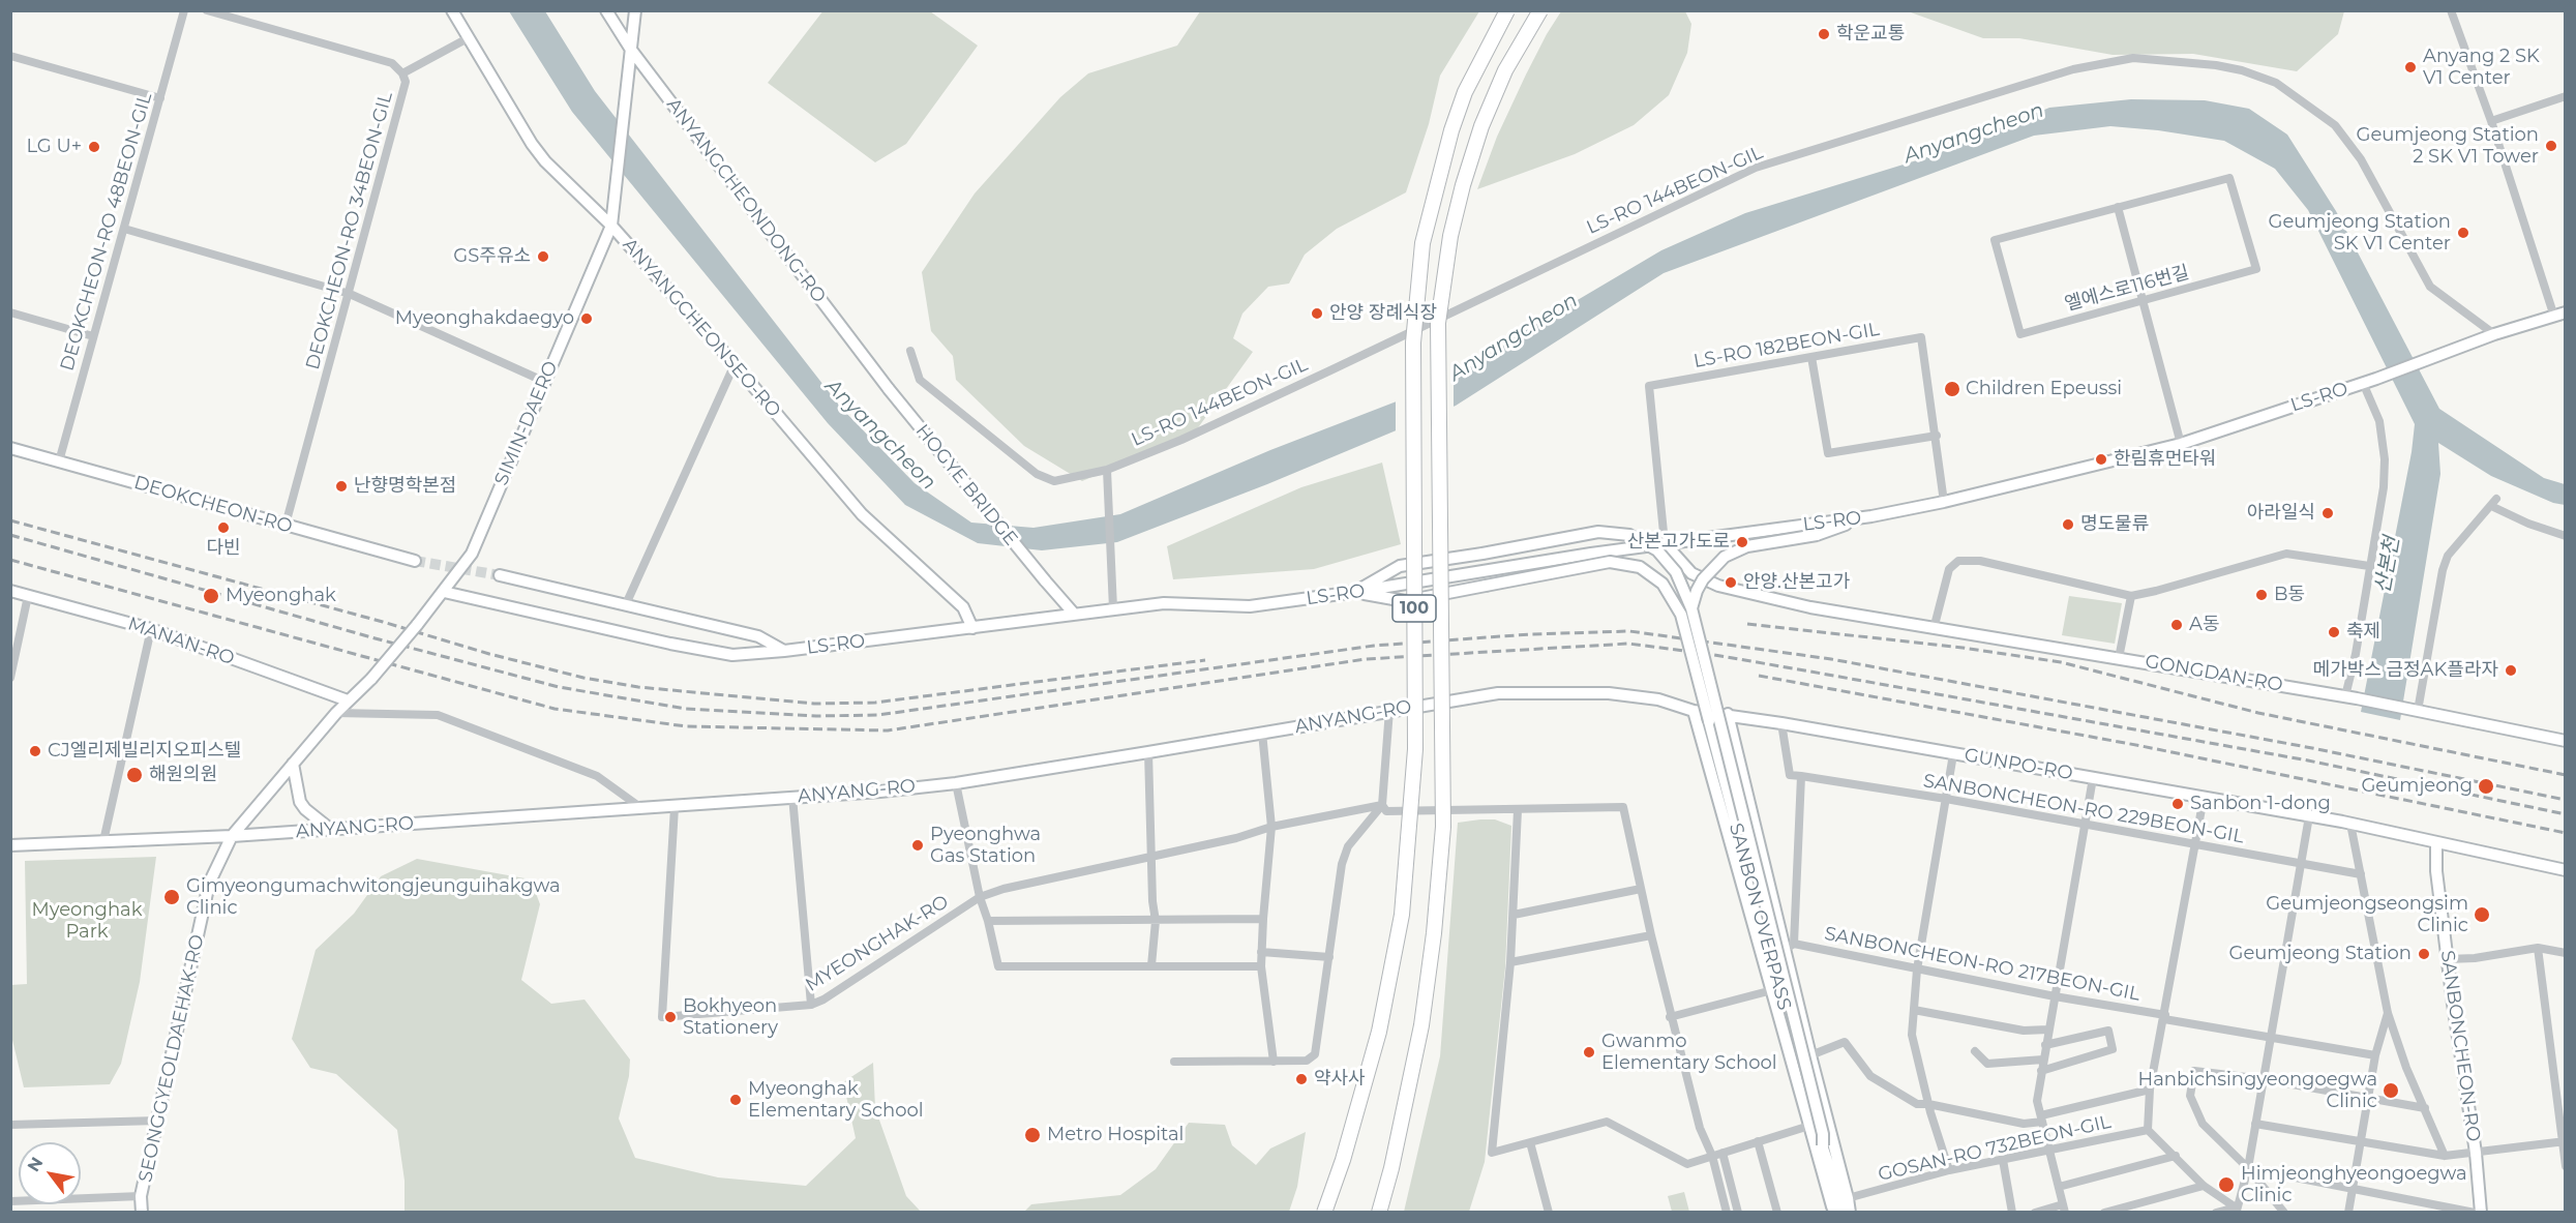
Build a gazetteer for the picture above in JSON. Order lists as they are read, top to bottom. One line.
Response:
{"streets":{"highway":["100"],"street":["LS-RO 144BEON-GIL","ANYANGCHEONDONG-RO","DEOKCHEON-RO 34BEON-GIL","DEOKCHEON-RO 48BEON-GIL","엘에스로116번길","ANYANGCHEONSEO-RO","LS-RO 182BEON-GIL","LS-RO","SIMIN-DAERO","HOGYE BRIDGE","DEOKCHEON-RO","MANAN-RO","GONGDAN-RO","ANYANG-RO","GUNPO-RO","SANBONCHEON-RO 229BEON-GIL","SANBON OVERPASS","MYEONGHAK-RO","SANBONCHEON-RO 217BEON-GIL","SANBONCHEON-RO","SEONGGYEOLDAEHAK-RO","GOSAN-RO 732BEON-GIL"]},"crossings":[["LS-RO 144BEON-GIL","LS-RO"],["ANYANGCHEONDONG-RO","SIMIN-DAERO"],["ANYANGCHEONDONG-RO","HOGYE BRIDGE"],["DEOKCHEON-RO 34BEON-GIL","DEOKCHEON-RO"],["DEOKCHEON-RO 48BEON-GIL","DEOKCHEON-RO"],["ANYANGCHEONSEO-RO","LS-RO"],["ANYANGCHEONSEO-RO","SIMIN-DAERO"],["LS-RO 182BEON-GIL","LS-RO"],["LS-RO 182BEON-GIL","GONGDAN-RO"],["LS-RO","SIMIN-DAERO"],["LS-RO","HOGYE BRIDGE"],["LS-RO","GONGDAN-RO"],["LS-RO","SANBON OVERPASS"],["SIMIN-DAERO","MANAN-RO"],["ANYANG-RO","GUNPO-RO"],["ANYANG-RO","MYEONGHAK-RO"],["ANYANG-RO","SEONGGYEOLDAEHAK-RO"],["GUNPO-RO","SANBONCHEON-RO"]],"water":["Anyangcheon","산본천"],"parks":["Myeonghak Park"],"places":["학운교통","Anyang 2 SK V1 Center","Geumjeong Station 2 SK V1 Tower","LG U+","Geumjeong Station SK V1 Center","GS주유소","안양 장례식장","Myeonghakdaegyo","Children Epeussi","한림휴먼타워","난향명학본점","아라일식","명도물류","다빈","산본고가도로","안양.산본고가","B동","Myeonghak","A동","축제","메가박스 금정AK플라자","CJ엘리제빌리지오피스텔","해원의원","Geumjeong","Sanbon 1-dong","Pyeonghwa Gas Station","Gimyeongumachwitongjeunguihakgwa Clinic","Geumjeongseongsim Clinic","Geumjeong Station","Bokhyeon Stationery","Gwanmo Elementary School","약사사","Hanbichsingyeongoegwa Clinic","Myeonghak Elementary School","Metro Hospital","Himjeonghyeongoegwa Clinic"],"north":"top left"}
